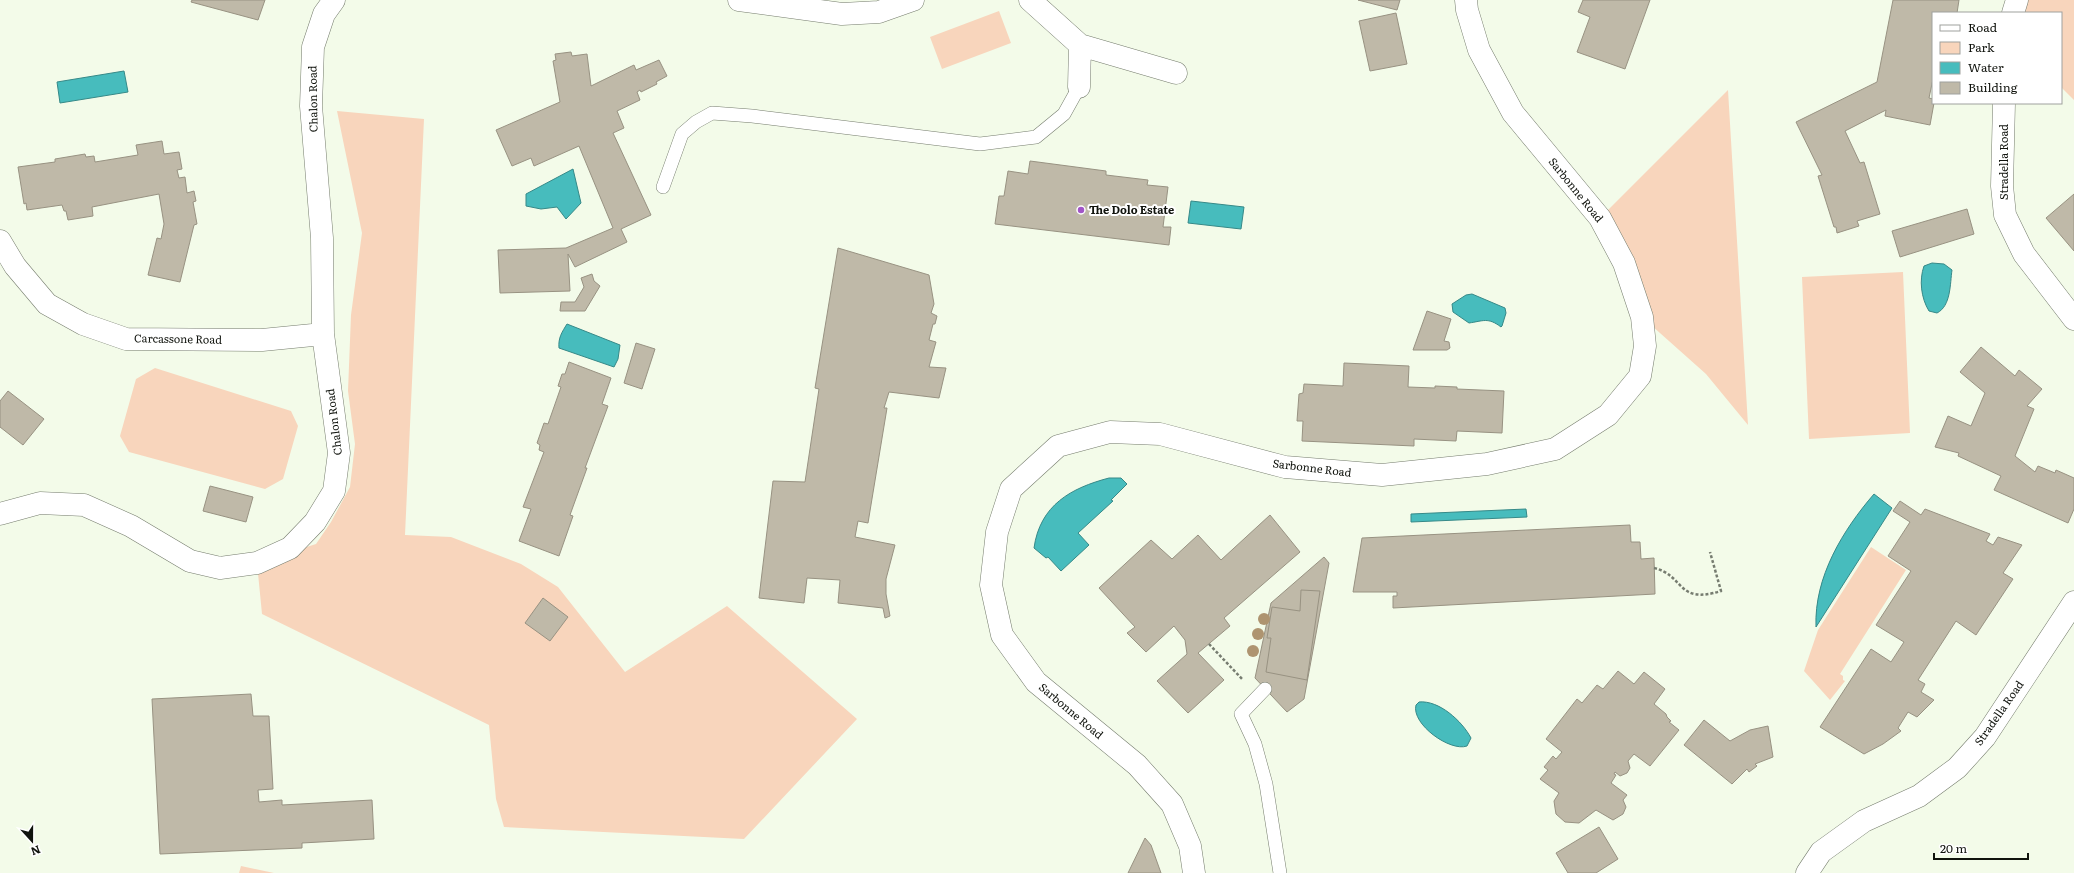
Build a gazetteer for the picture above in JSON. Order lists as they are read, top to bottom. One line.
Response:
{"streets":{"street":["Chalon Road","Stradella Road","Sarbonne Road","Carcassone Road"]},"crossings":[["Chalon Road","Carcassone Road"]],"places":["The Dolo Estate"],"legend":["Road","Park","Water","Building"],"scale_bar":"20 m","north":"bottom"}
